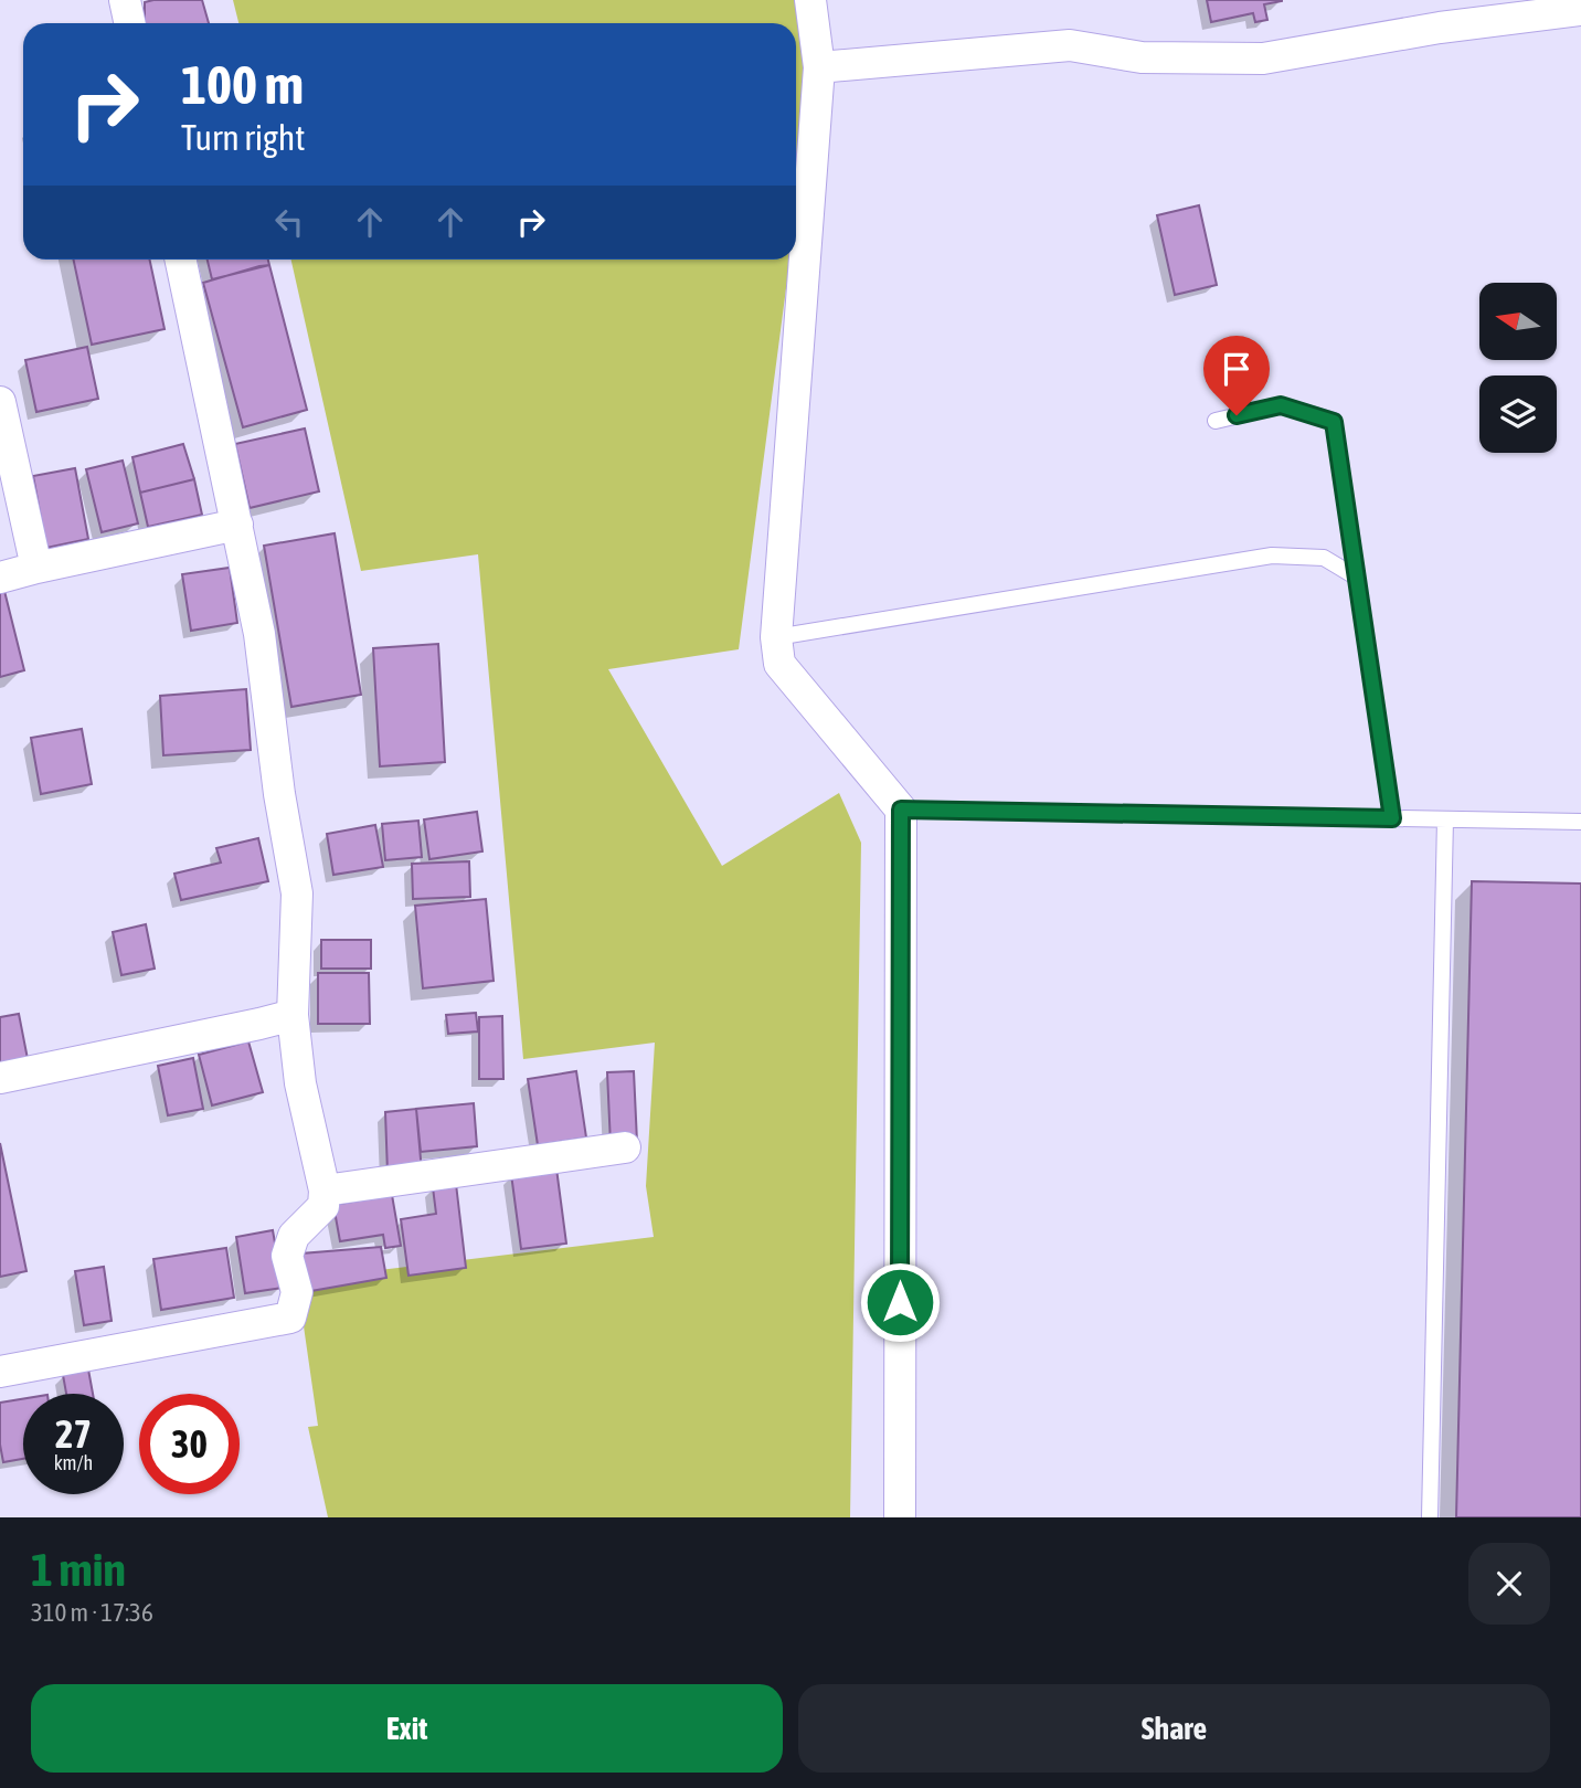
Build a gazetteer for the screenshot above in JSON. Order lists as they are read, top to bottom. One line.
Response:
{"north":"left","page":{"turn":["100 m","Turn right"],"speed":"27 km/h","limit":"30","heading":["1 min","310 m · 17:36"],"buttons":["Exit","Share"]}}
